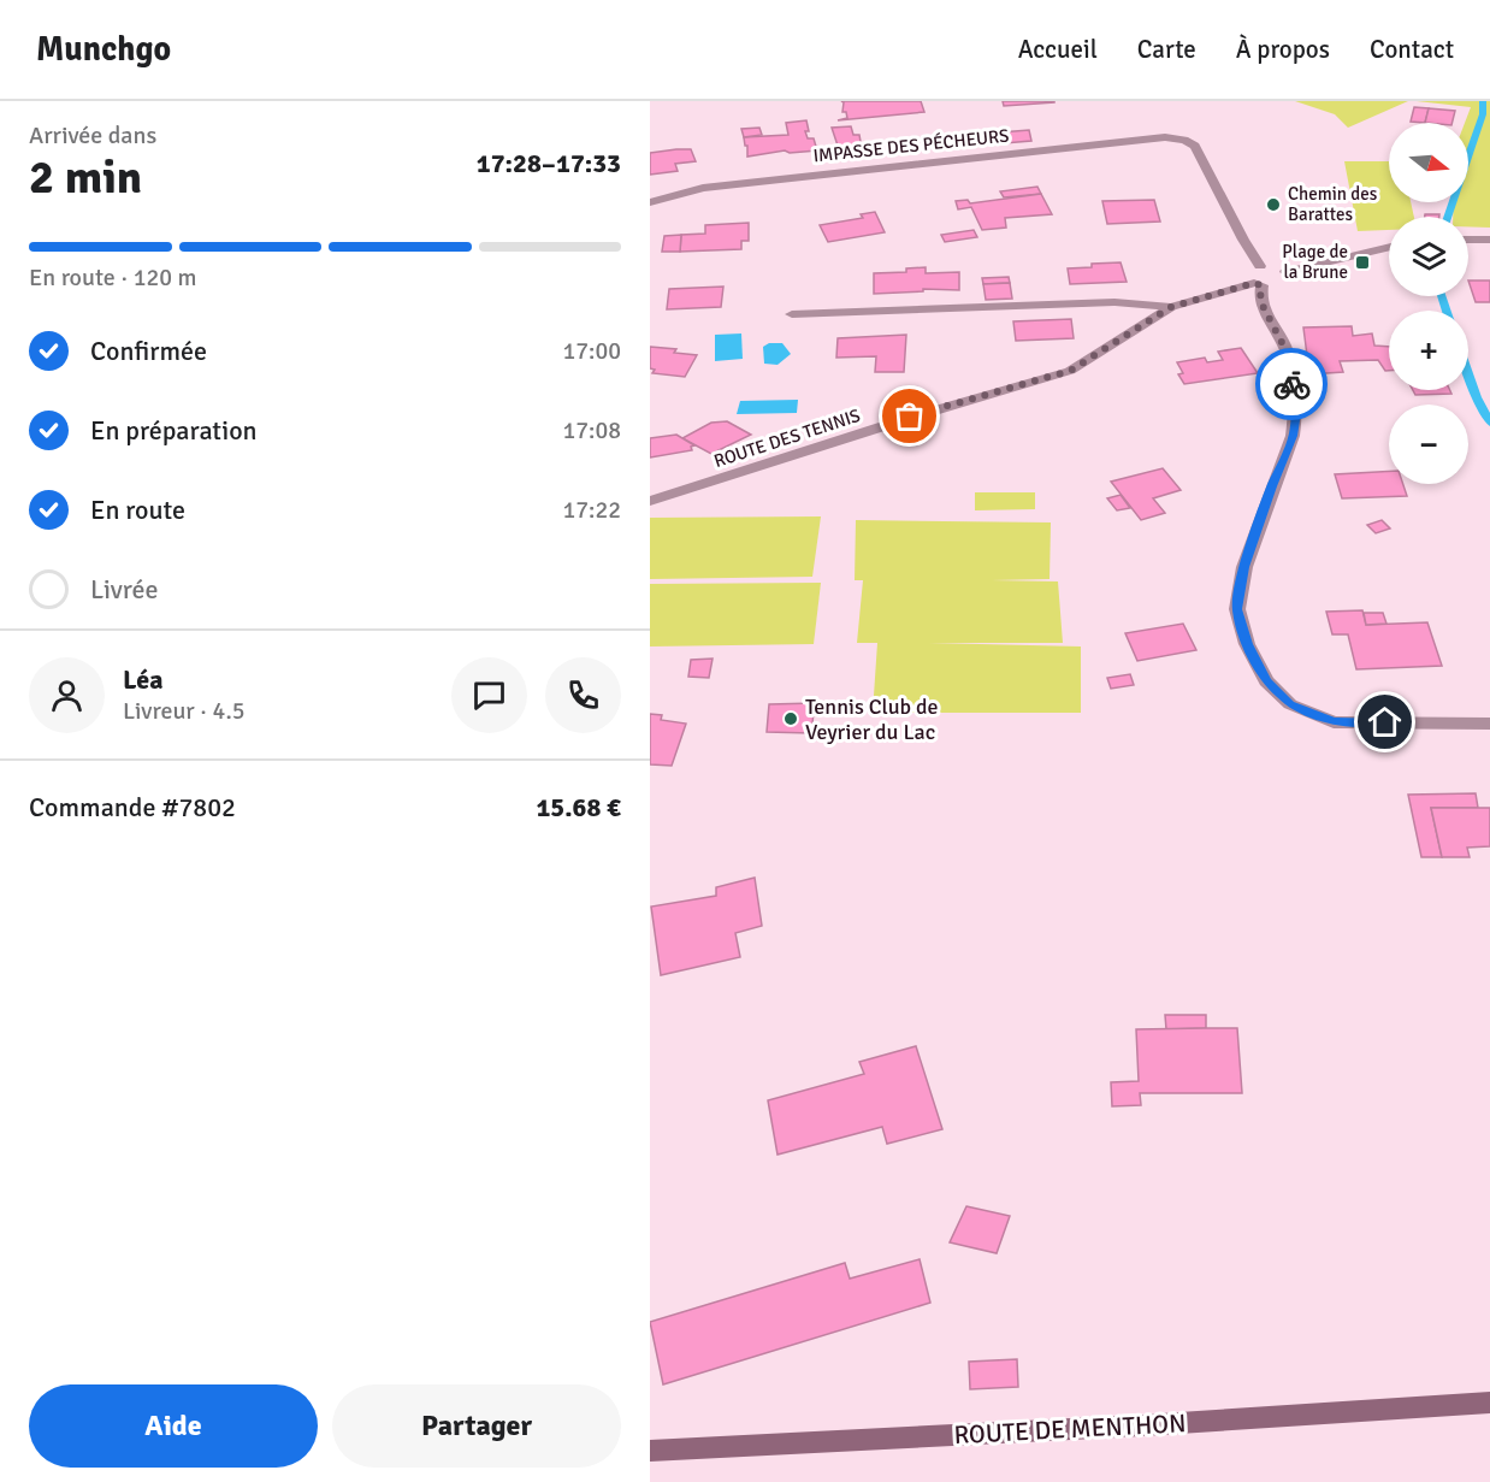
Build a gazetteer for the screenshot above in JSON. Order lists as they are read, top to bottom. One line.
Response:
{"streets":{"main road":["ROUTE DE MENTHON"],"street":["IMPASSE DES PÉCHEURS","ROUTE DES TENNIS"]},"places":{"other":["Chemin des Barattes","Tennis Club de Veyrier du Lac"],"transit":["Plage de la Brune"]},"north":"right","page":{"header":"Munchgo","nav":["Accueil","Carte","À propos","Contact"],"heading":["2 min","Arrivée dans","17:28–17:33"],"panel":["Léa","Livreur · 4.5","Commande #7802","15.68 €"],"map_buttons":["+","−"],"bar":"En route · 120 m","list":[["Confirmée","17:00"],["En préparation","17:08"],["En route","17:22"],"Livrée"],"buttons":["Aide","Partager"]}}
